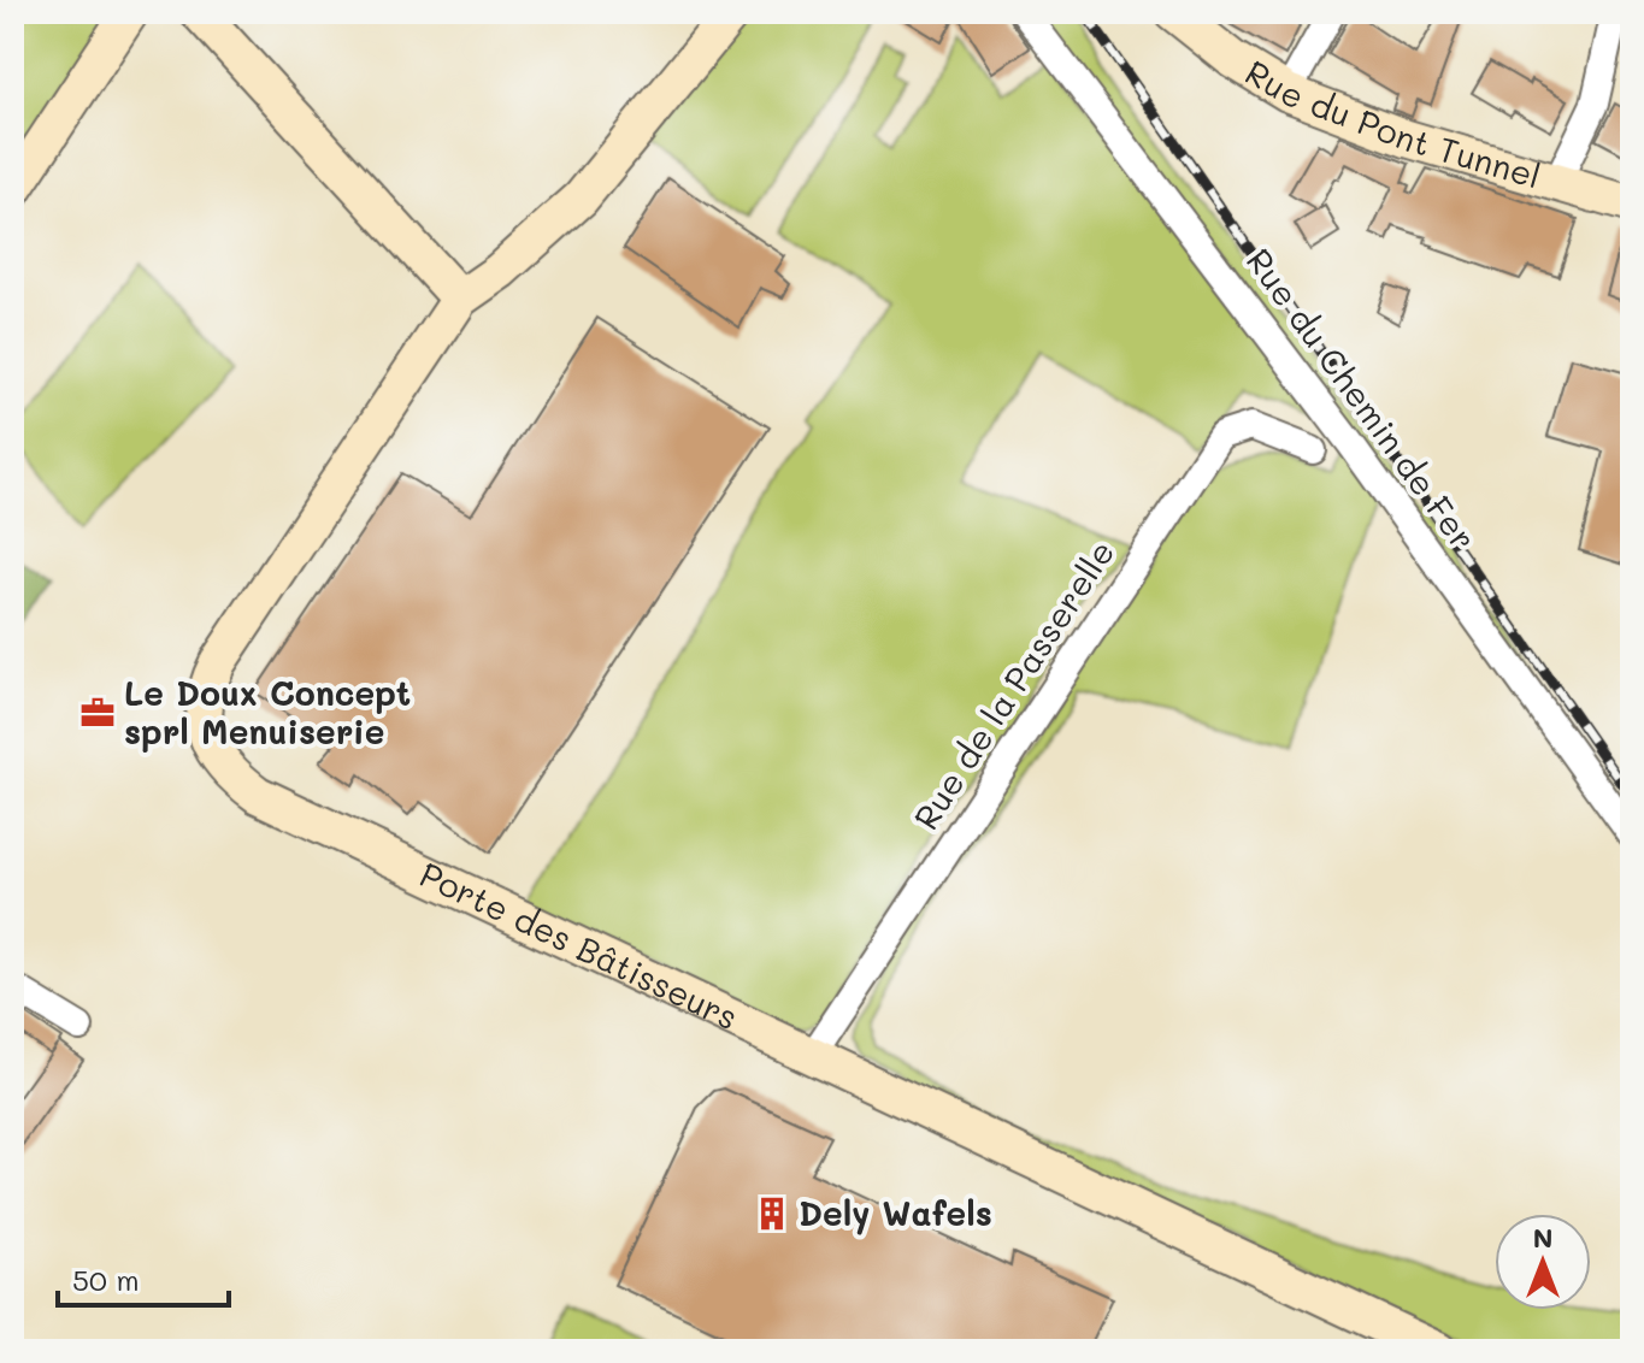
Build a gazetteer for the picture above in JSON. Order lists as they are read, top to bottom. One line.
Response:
{"streets":{"street":["Rue du Pont Tunnel","Rue du Chemin de Fer","Rue de la Passerelle","Porte des Bâtisseurs"]},"crossings":[["Rue de la Passerelle","Porte des Bâtisseurs"]],"places":{"office":["Le Doux Concept sprl Menuiserie"],"building":["Dely Wafels"]},"scale_bar":"50 m","north":"top"}
